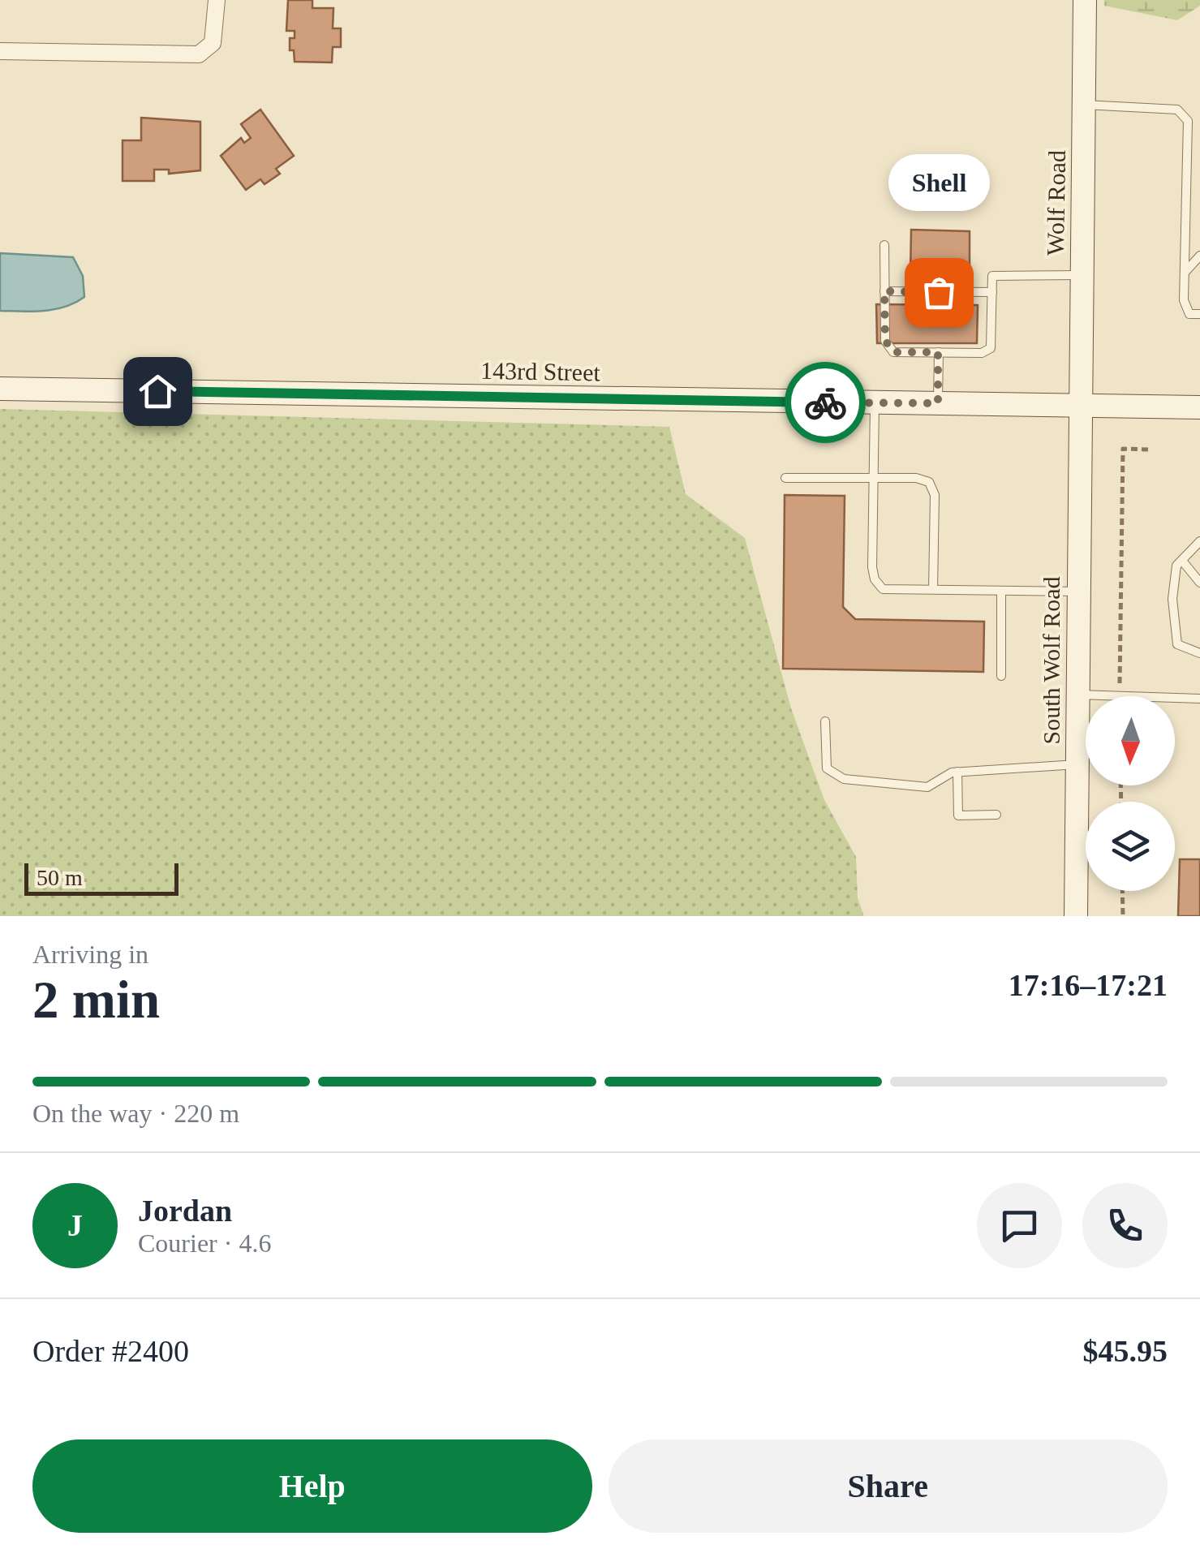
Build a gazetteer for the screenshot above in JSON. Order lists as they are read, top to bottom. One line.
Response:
{"streets":{"main road":["Wolf Road","143rd Street","South Wolf Road"]},"crossings":[["Wolf Road","143rd Street"],["Wolf Road","South Wolf Road"],["143rd Street","South Wolf Road"]],"places":["Shell"],"scale_bar":"50 m","north":"bottom","page":{"bubble":"Shell","scale":"50 m","heading":["2 min","Arriving in","17:16–17:21"],"panel":["Jordan","Courier · 4.6","Order #2400","$45.95"],"bar":"On the way · 220 m","round":"J","buttons":["Help","Share"]}}
